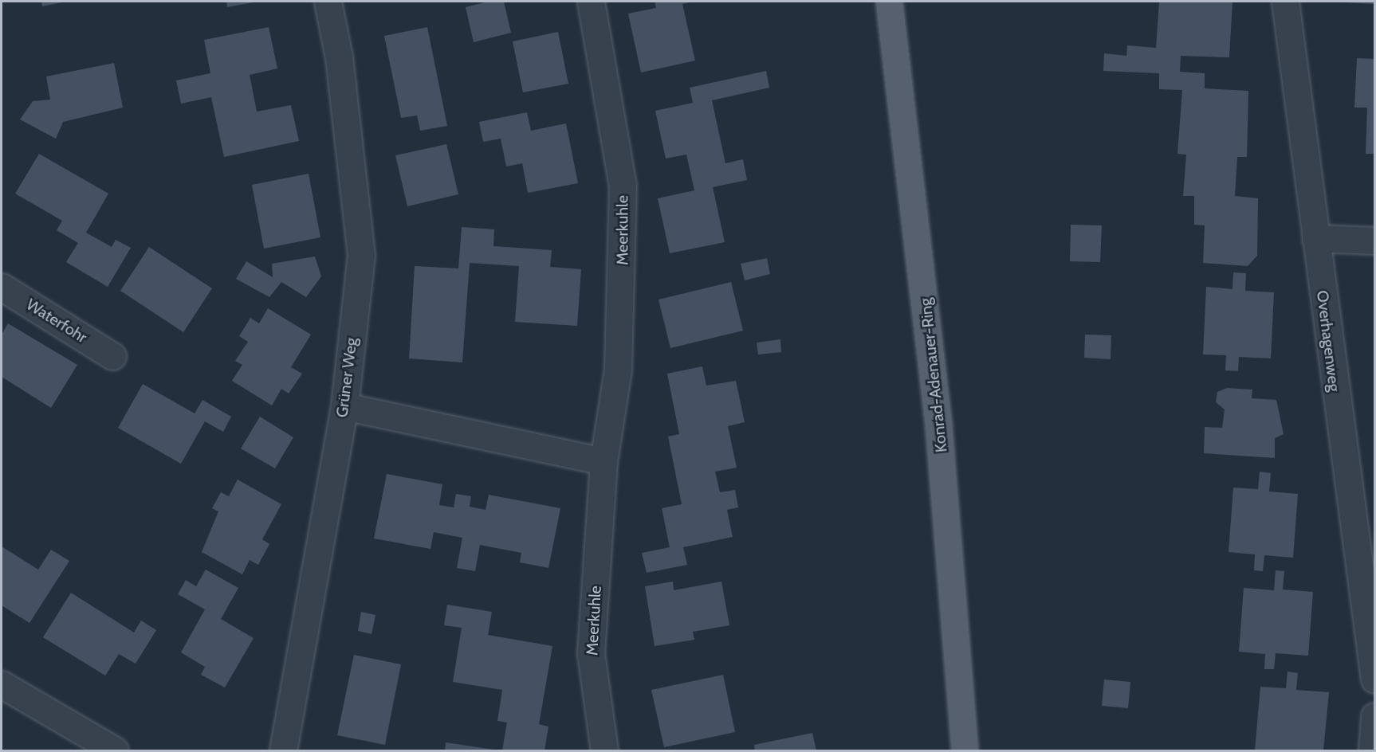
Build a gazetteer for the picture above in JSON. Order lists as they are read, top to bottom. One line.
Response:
{"streets":{"main road":["Konrad-Adenauer-Ring"],"street":["Meerkuhle","Waterfohr","Overhagenweg","Grüner Weg"]}}
